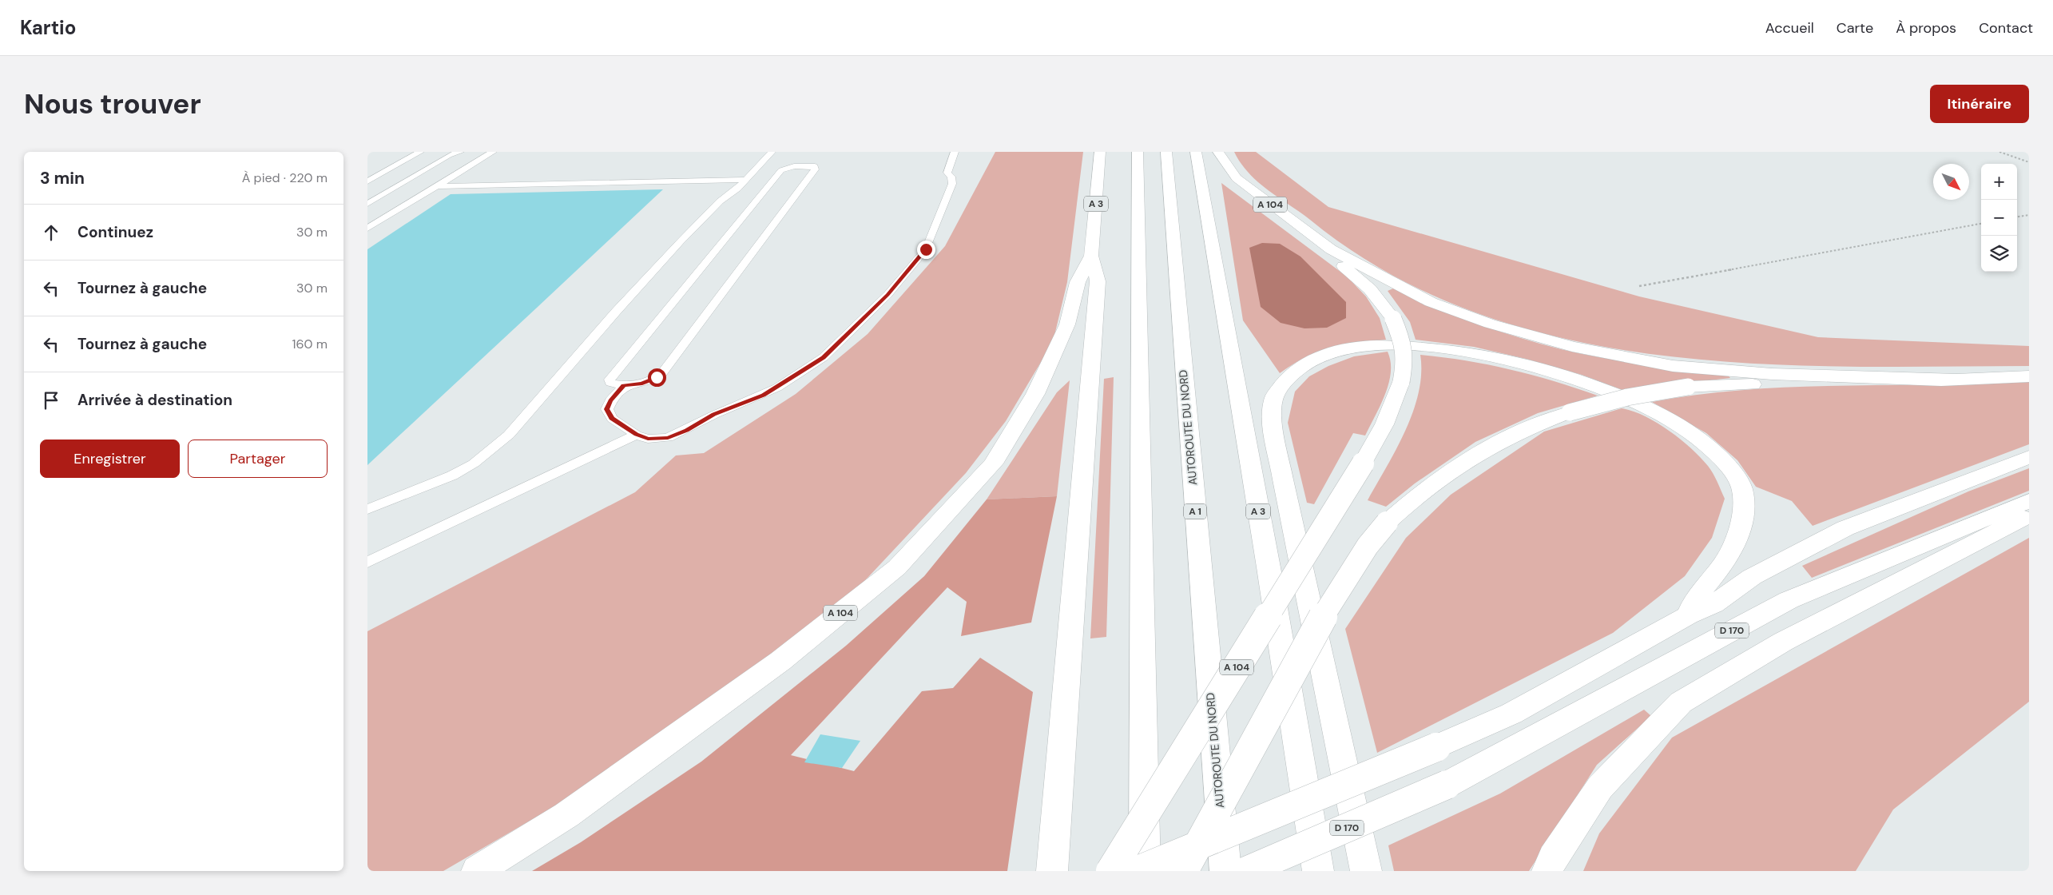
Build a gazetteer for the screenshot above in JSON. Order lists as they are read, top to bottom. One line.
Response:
{"streets":{"highway":["A 3","A 104","AUTOROUTE DU NORD","A 1","D 170"]},"crossings":[["A 3","A 104"]],"north":"bottom right","page":{"header":"Kartio","nav":["Accueil","Carte","À propos","Contact"],"buttons":["Itinéraire",["Enregistrer","Partager"]],"title":"Nous trouver","heading":["3 min","À pied · 220 m"],"map_buttons":["+","−"],"list":[["Continuez","30 m"],["Tournez à gauche","30 m"],["Tournez à gauche","160 m"],"Arrivée à destination"]}}
